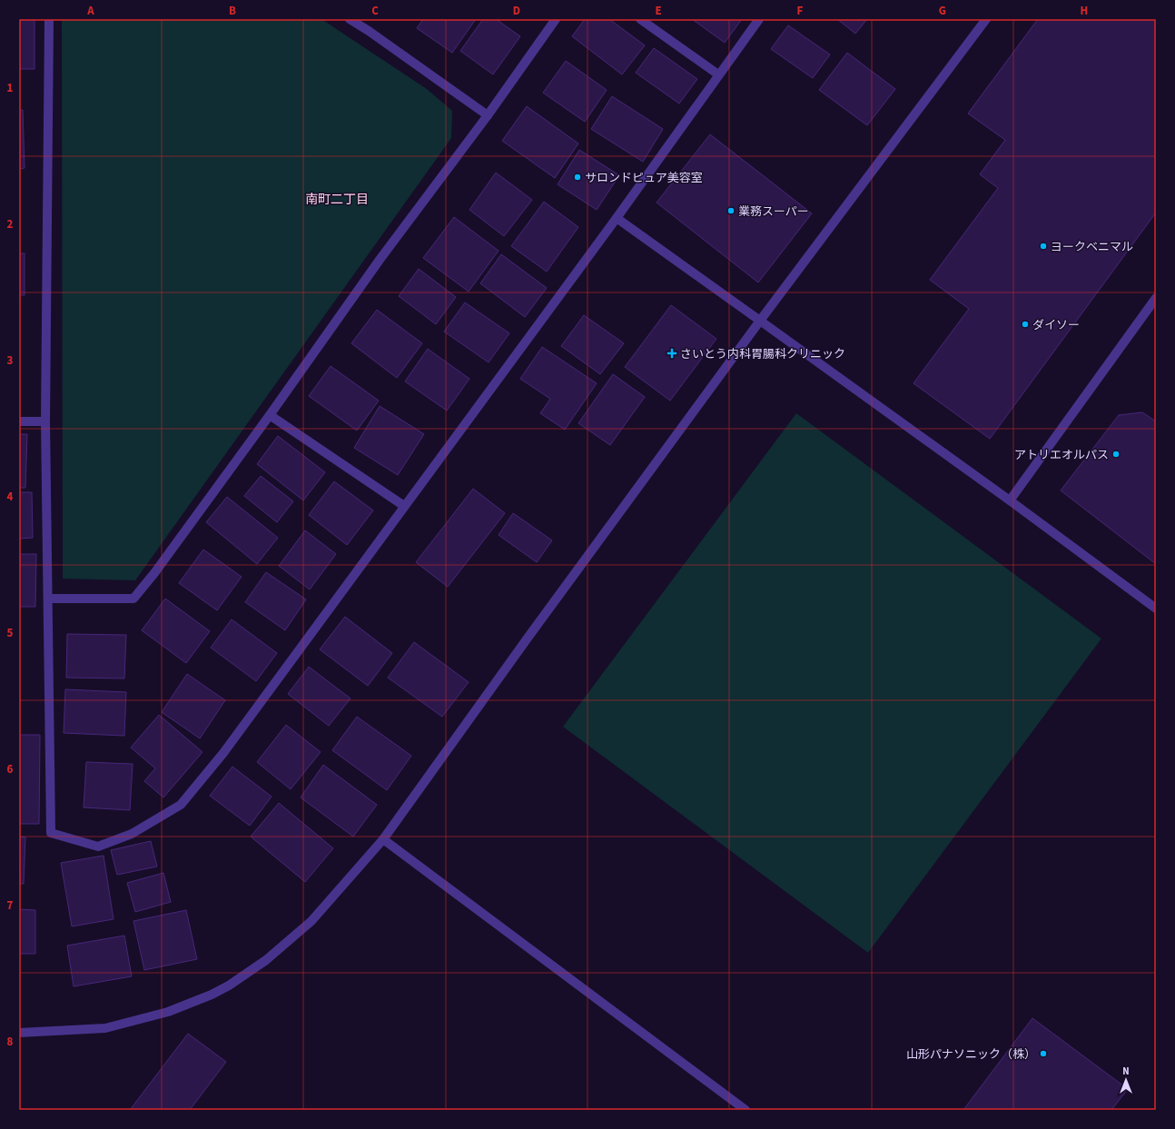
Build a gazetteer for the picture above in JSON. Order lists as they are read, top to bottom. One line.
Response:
{"districts":["南町二丁目"],"places":{"other":["サロンドピュア美容室","業務スーパー","ヨークベニマル","ダイソー","アトリエオルパス","山形パナソニック（株）"],"health":["さいとう内科胃腸科クリニック"]},"north":"top","grid":{"columns":["A","B","C","D","E","F","G","H"],"rows":["1","2","3","4","5","6","7","8"]}}
